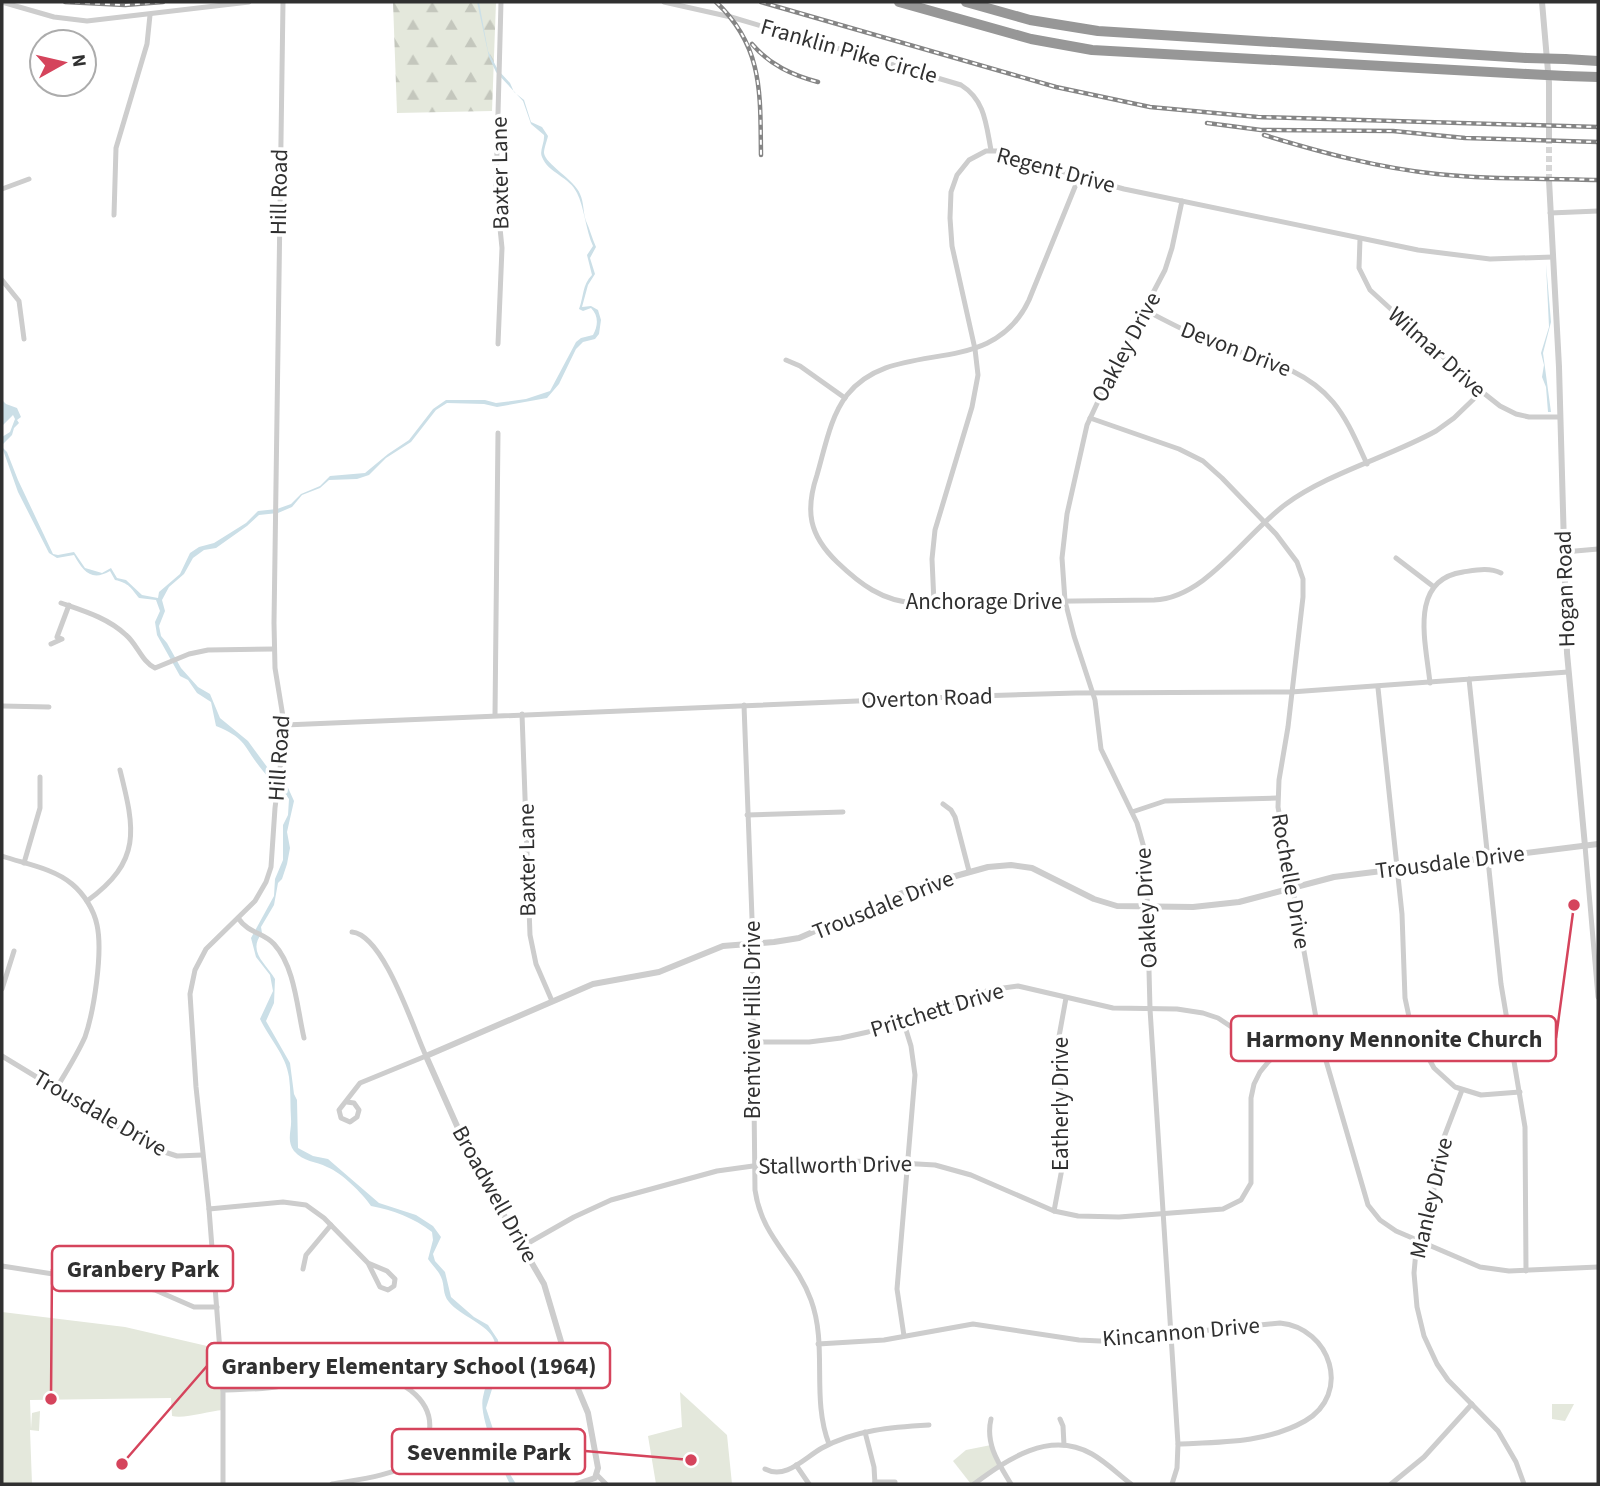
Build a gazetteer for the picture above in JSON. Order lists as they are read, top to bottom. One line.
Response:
{"streets":{"street":["Franklin Pike Circle","Regent Drive","Baxter Lane","Hill Road","Oakley Drive","Devon Drive","Wilmar Drive","Hogan Road","Anchorage Drive","Overton Road","Trousdale Drive","Rochelle Drive","Pritchett Drive","Brentview Hills Drive","Eatherly Drive","Stallworth Drive","Broadwell Drive","Manley Drive","Kincannon Drive"]},"crossings":[["Franklin Pike Circle","Regent Drive"],["Regent Drive","Oakley Drive"],["Regent Drive","Wilmar Drive"],["Regent Drive","Hogan Road"],["Regent Drive","Anchorage Drive"],["Baxter Lane","Overton Road"],["Baxter Lane","Trousdale Drive"],["Hill Road","Overton Road"],["Hill Road","Trousdale Drive"],["Oakley Drive","Devon Drive"],["Oakley Drive","Anchorage Drive"],["Oakley Drive","Overton Road"],["Oakley Drive","Trousdale Drive"],["Oakley Drive","Rochelle Drive"],["Oakley Drive","Pritchett Drive"],["Oakley Drive","Stallworth Drive"],["Oakley Drive","Kincannon Drive"],["Devon Drive","Anchorage Drive"],["Wilmar Drive","Hogan Road"],["Wilmar Drive","Anchorage Drive"],["Hogan Road","Overton Road"],["Hogan Road","Trousdale Drive"],["Anchorage Drive","Rochelle Drive"],["Overton Road","Rochelle Drive"],["Overton Road","Brentview Hills Drive"],["Trousdale Drive","Rochelle Drive"],["Trousdale Drive","Brentview Hills Drive"],["Trousdale Drive","Broadwell Drive"],["Rochelle Drive","Manley Drive"],["Pritchett Drive","Brentview Hills Drive"],["Pritchett Drive","Eatherly Drive"],["Pritchett Drive","Stallworth Drive"],["Brentview Hills Drive","Stallworth Drive"],["Brentview Hills Drive","Kincannon Drive"],["Eatherly Drive","Stallworth Drive"],["Stallworth Drive","Broadwell Drive"]],"places":["Harmony Mennonite Church","Granbery Park","Sevenmile Park","Granbery Elementary School (1964)"],"north":"right"}
